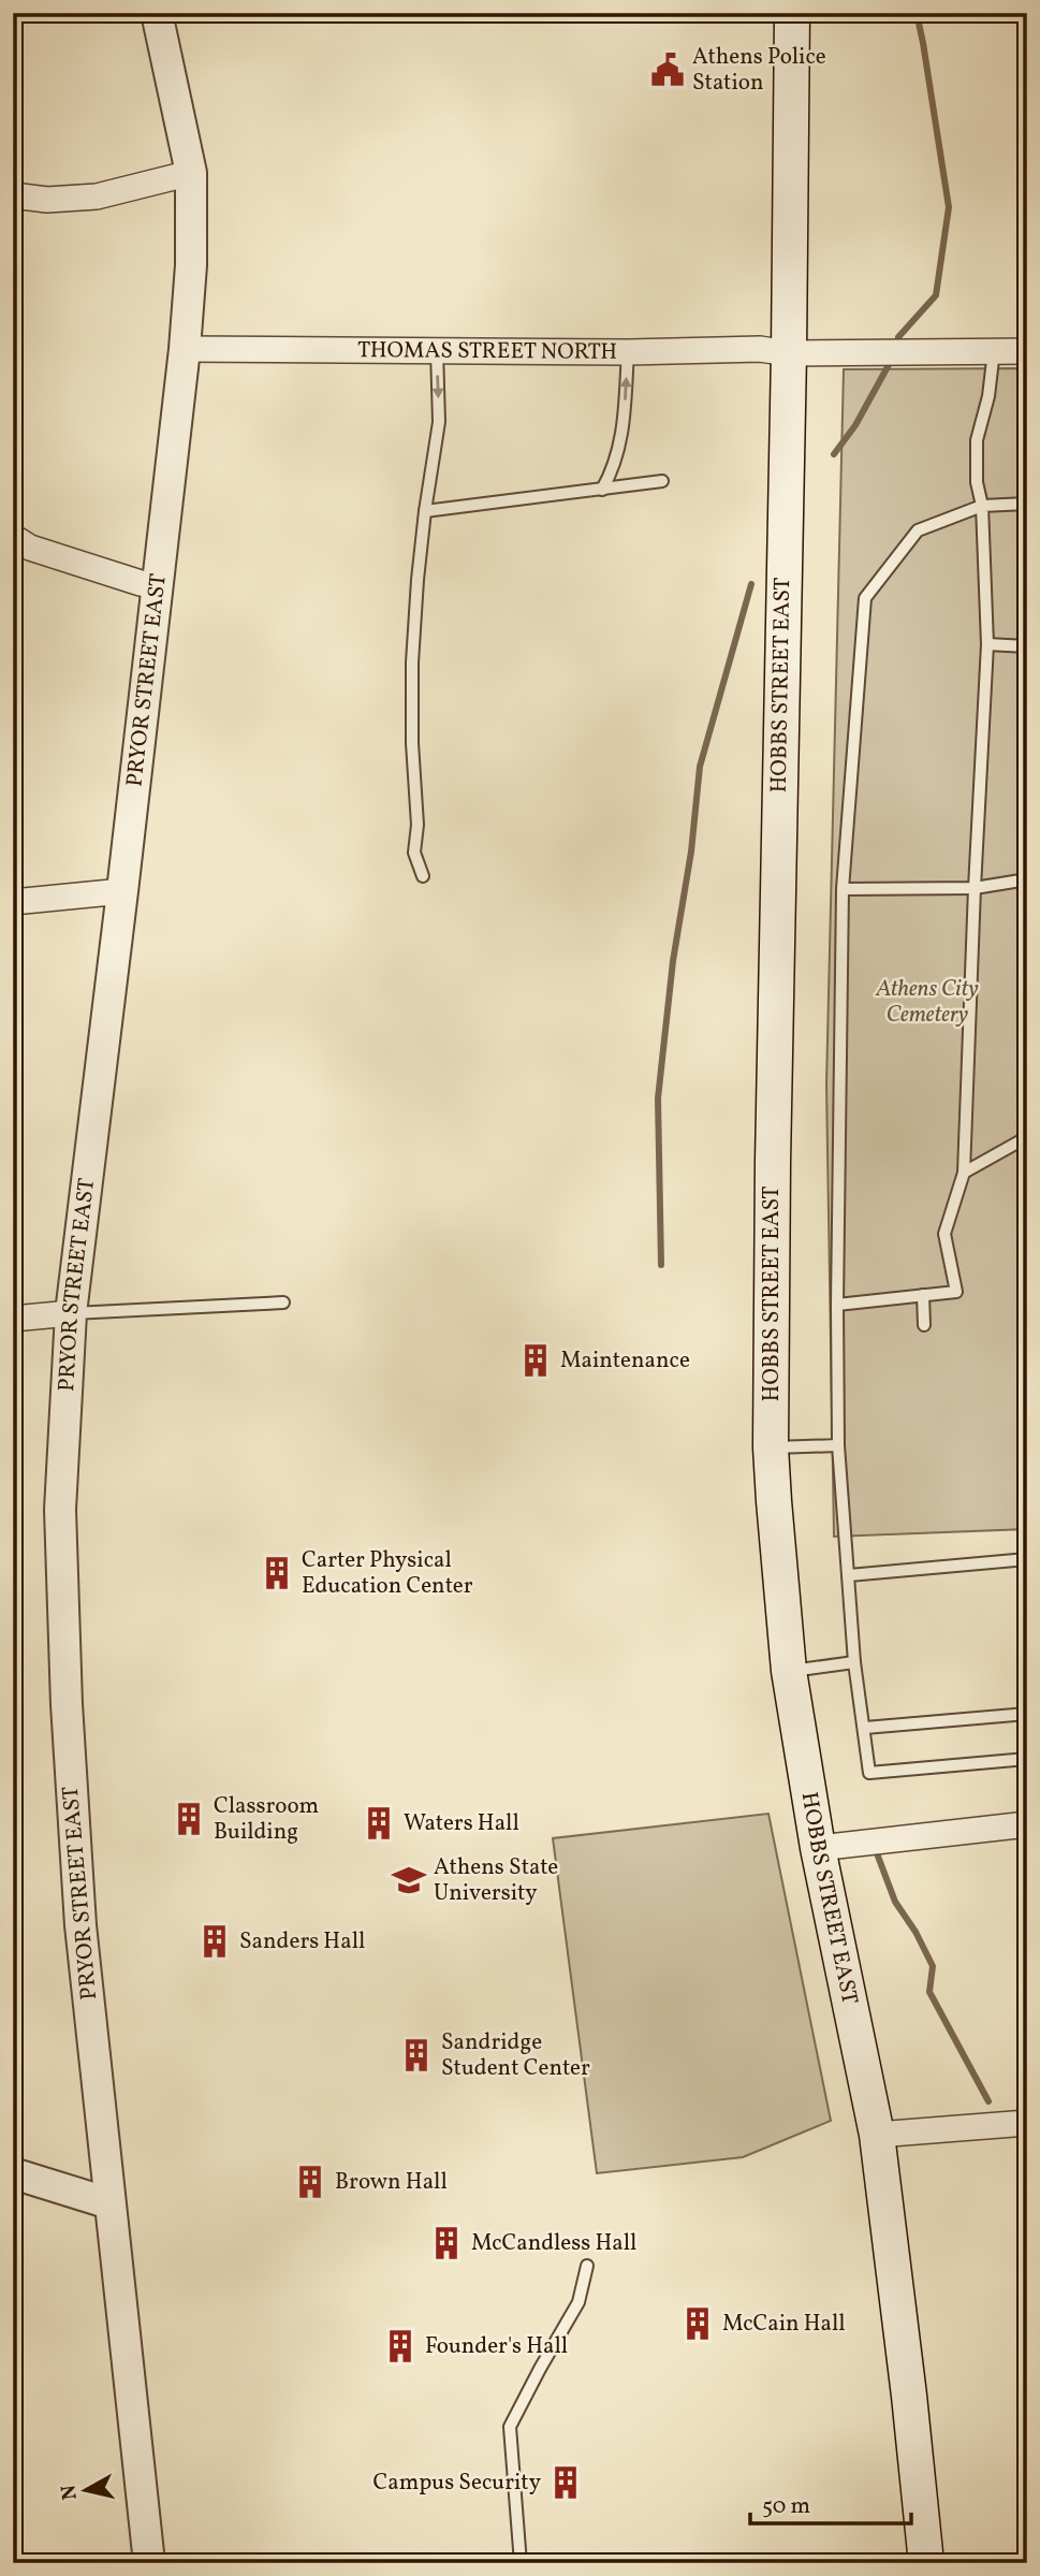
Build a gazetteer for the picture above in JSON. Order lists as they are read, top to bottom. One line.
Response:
{"streets":{"main road":["HOBBS STREET EAST"],"street":["THOMAS STREET NORTH","PRYOR STREET EAST"]},"crossings":[["THOMAS STREET NORTH","PRYOR STREET EAST"],["THOMAS STREET NORTH","HOBBS STREET EAST"]],"parks":["Athens City Cemetery"],"places":{"public building":["Athens Police Station"],"building":["Maintenance","Carter Physical Education Center","Classroom Building","Waters Hall","Sanders Hall","Sandridge Student Center","Brown Hall","McCandless Hall","McCain Hall","Founder's Hall","Campus Security"],"school or university":["Athens State University"]},"scale_bar":"50 m","north":"left"}
